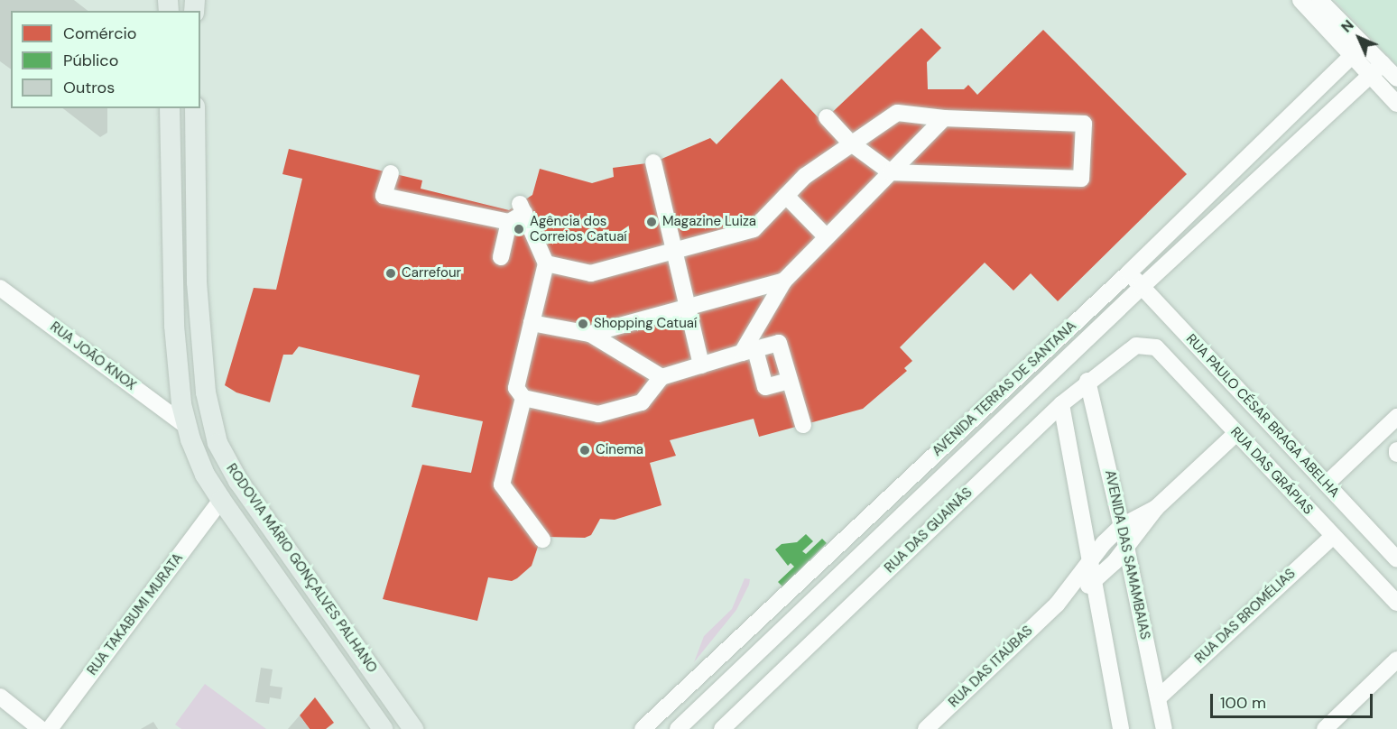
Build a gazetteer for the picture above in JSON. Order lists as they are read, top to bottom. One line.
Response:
{"streets":{"main road":["RODOVIA MÁRIO GONÇALVES PALHANO"],"street":["RUA JOÃO KNOX","AVENIDA TERRAS DE SANTANA","RUA PAULO CÉSAR BRAGA ABELHA","RUA DAS GRÁPIAS","RUA DAS GUAINÃS","AVENIDA DAS SAMAMBAIAS","RUA TAKABUMI MURATA","RUA DAS BROMÉLIAS","RUA DAS ITAÚBAS"]},"crossings":[["RUA JOÃO KNOX","RODOVIA MÁRIO GONÇALVES PALHANO"],["AVENIDA TERRAS DE SANTANA","RUA PAULO CÉSAR BRAGA ABELHA"],["RUA DAS GRÁPIAS","RUA DAS GUAINÃS"],["RUA DAS GRÁPIAS","RUA DAS BROMÉLIAS"],["RUA DAS GRÁPIAS","RUA DAS ITAÚBAS"],["RUA DAS GUAINÃS","AVENIDA DAS SAMAMBAIAS"],["AVENIDA DAS SAMAMBAIAS","RUA DAS BROMÉLIAS"],["AVENIDA DAS SAMAMBAIAS","RUA DAS ITAÚBAS"],["RODOVIA MÁRIO GONÇALVES PALHANO","RUA TAKABUMI MURATA"]],"places":["Magazine Luiza","Agência dos Correios Catuaí","Carrefour","Shopping Catuaí","Cinema"],"legend":["Comércio","Público","Outros"],"scale_bar":"100 m","north":"top left"}
